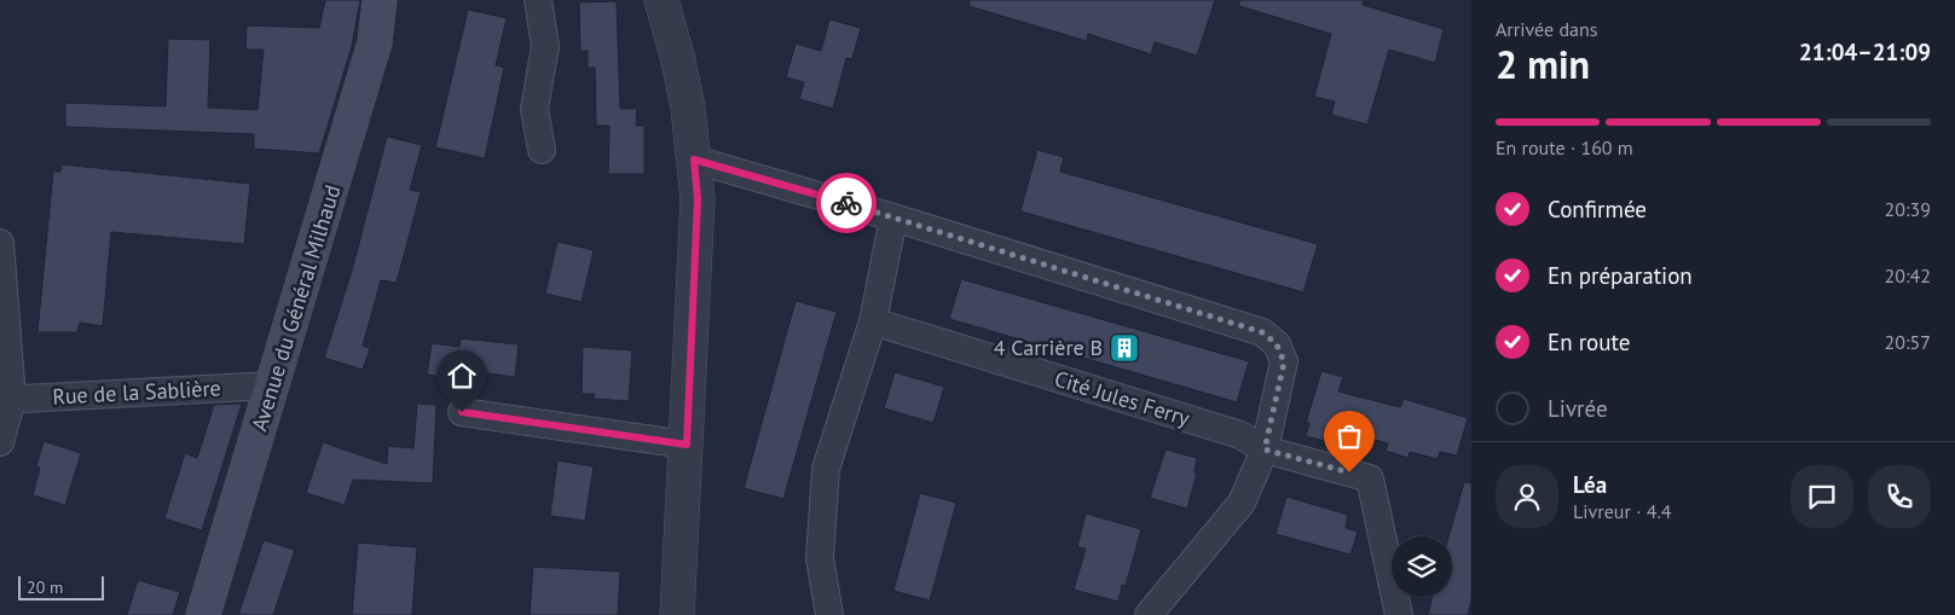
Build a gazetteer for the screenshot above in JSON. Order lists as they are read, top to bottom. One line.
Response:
{"streets":{"main road":["Avenue du Général Milhaud"],"street":["Rue de la Sablière","Cité Jules Ferry"]},"crossings":[["Avenue du Général Milhaud","Rue de la Sablière"]],"places":{"building":["4 Carrière B"]},"scale_bar":"20 m","page":{"heading":["2 min","Arrivée dans","21:04–21:09"],"panel":["Léa","Livreur · 4.4"],"bar":"En route · 160 m","list":[["Confirmée","20:39"],["En préparation","20:42"],["En route","20:57"],"Livrée"],"scale":"20 m"}}
